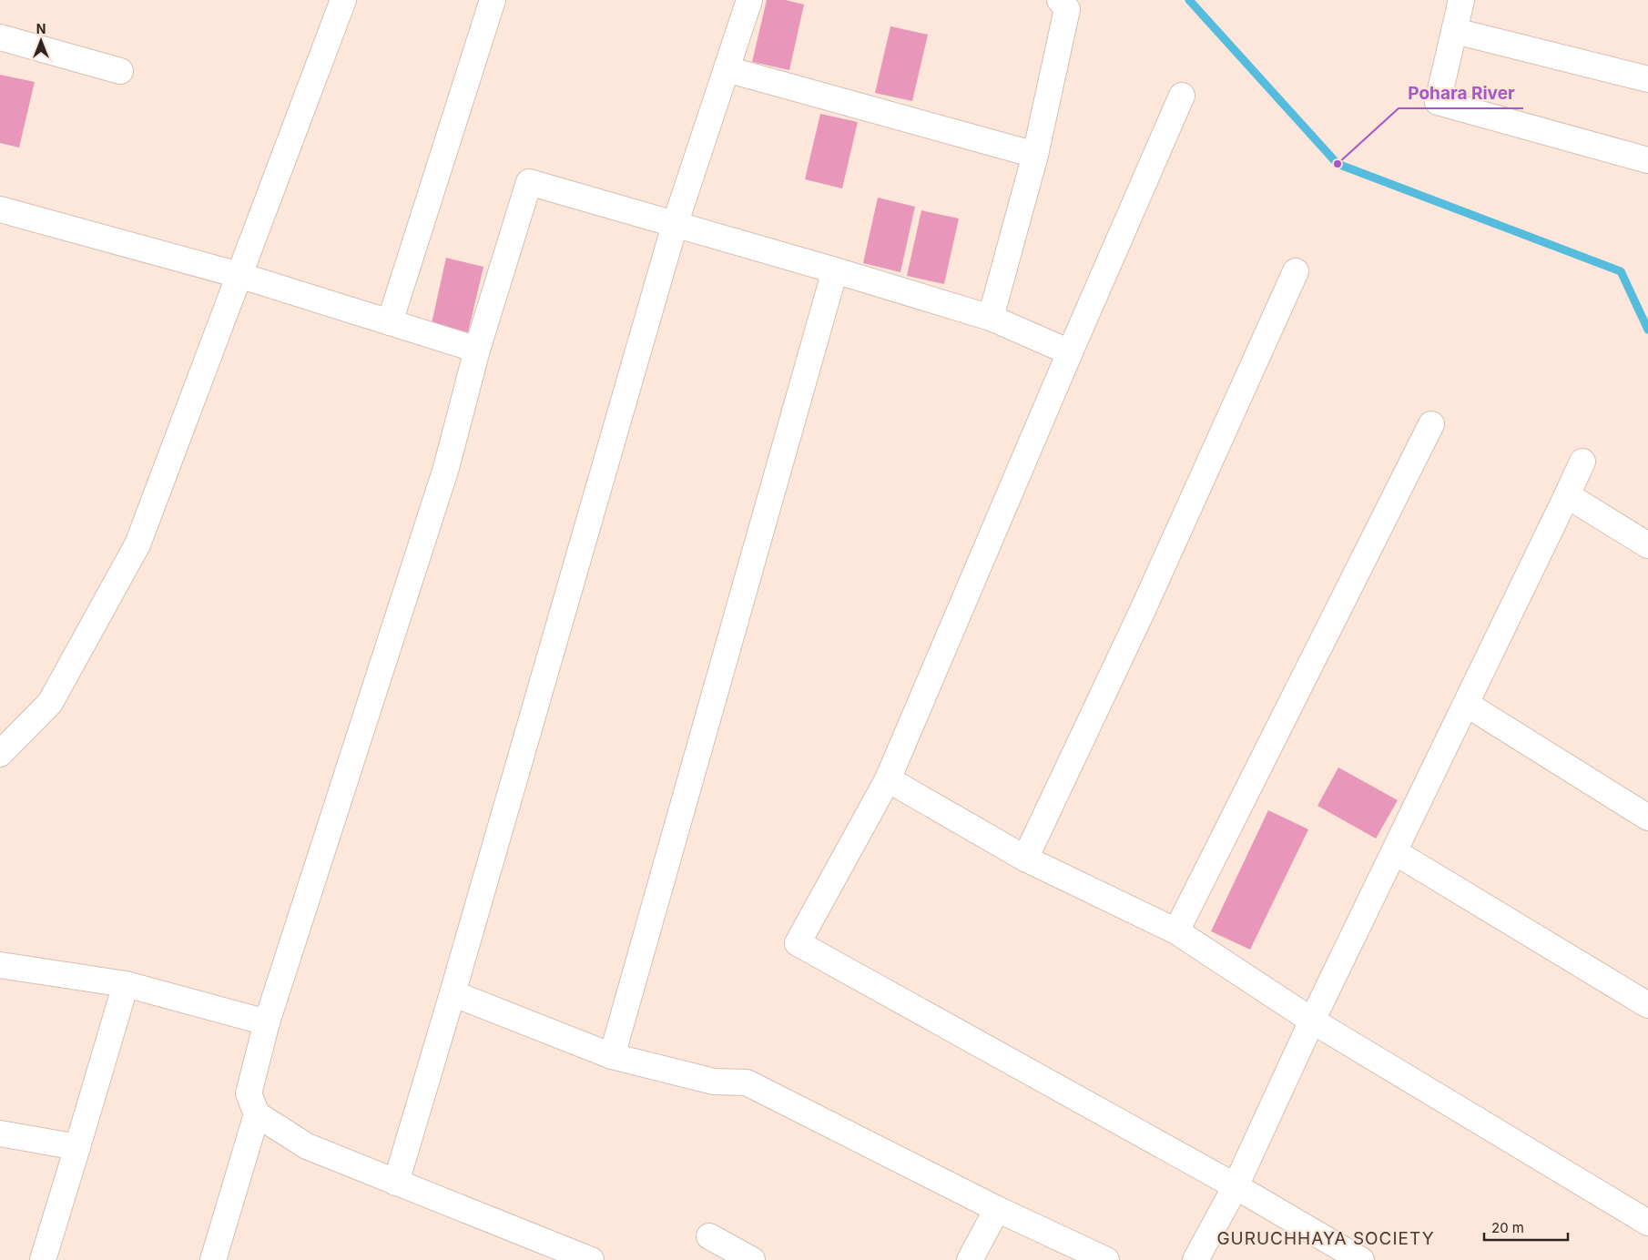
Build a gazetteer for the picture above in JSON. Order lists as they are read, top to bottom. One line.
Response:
{"districts":["GURUCHHAYA SOCIETY"],"places":["Pohara River"],"scale_bar":"20 m","north":"top"}
